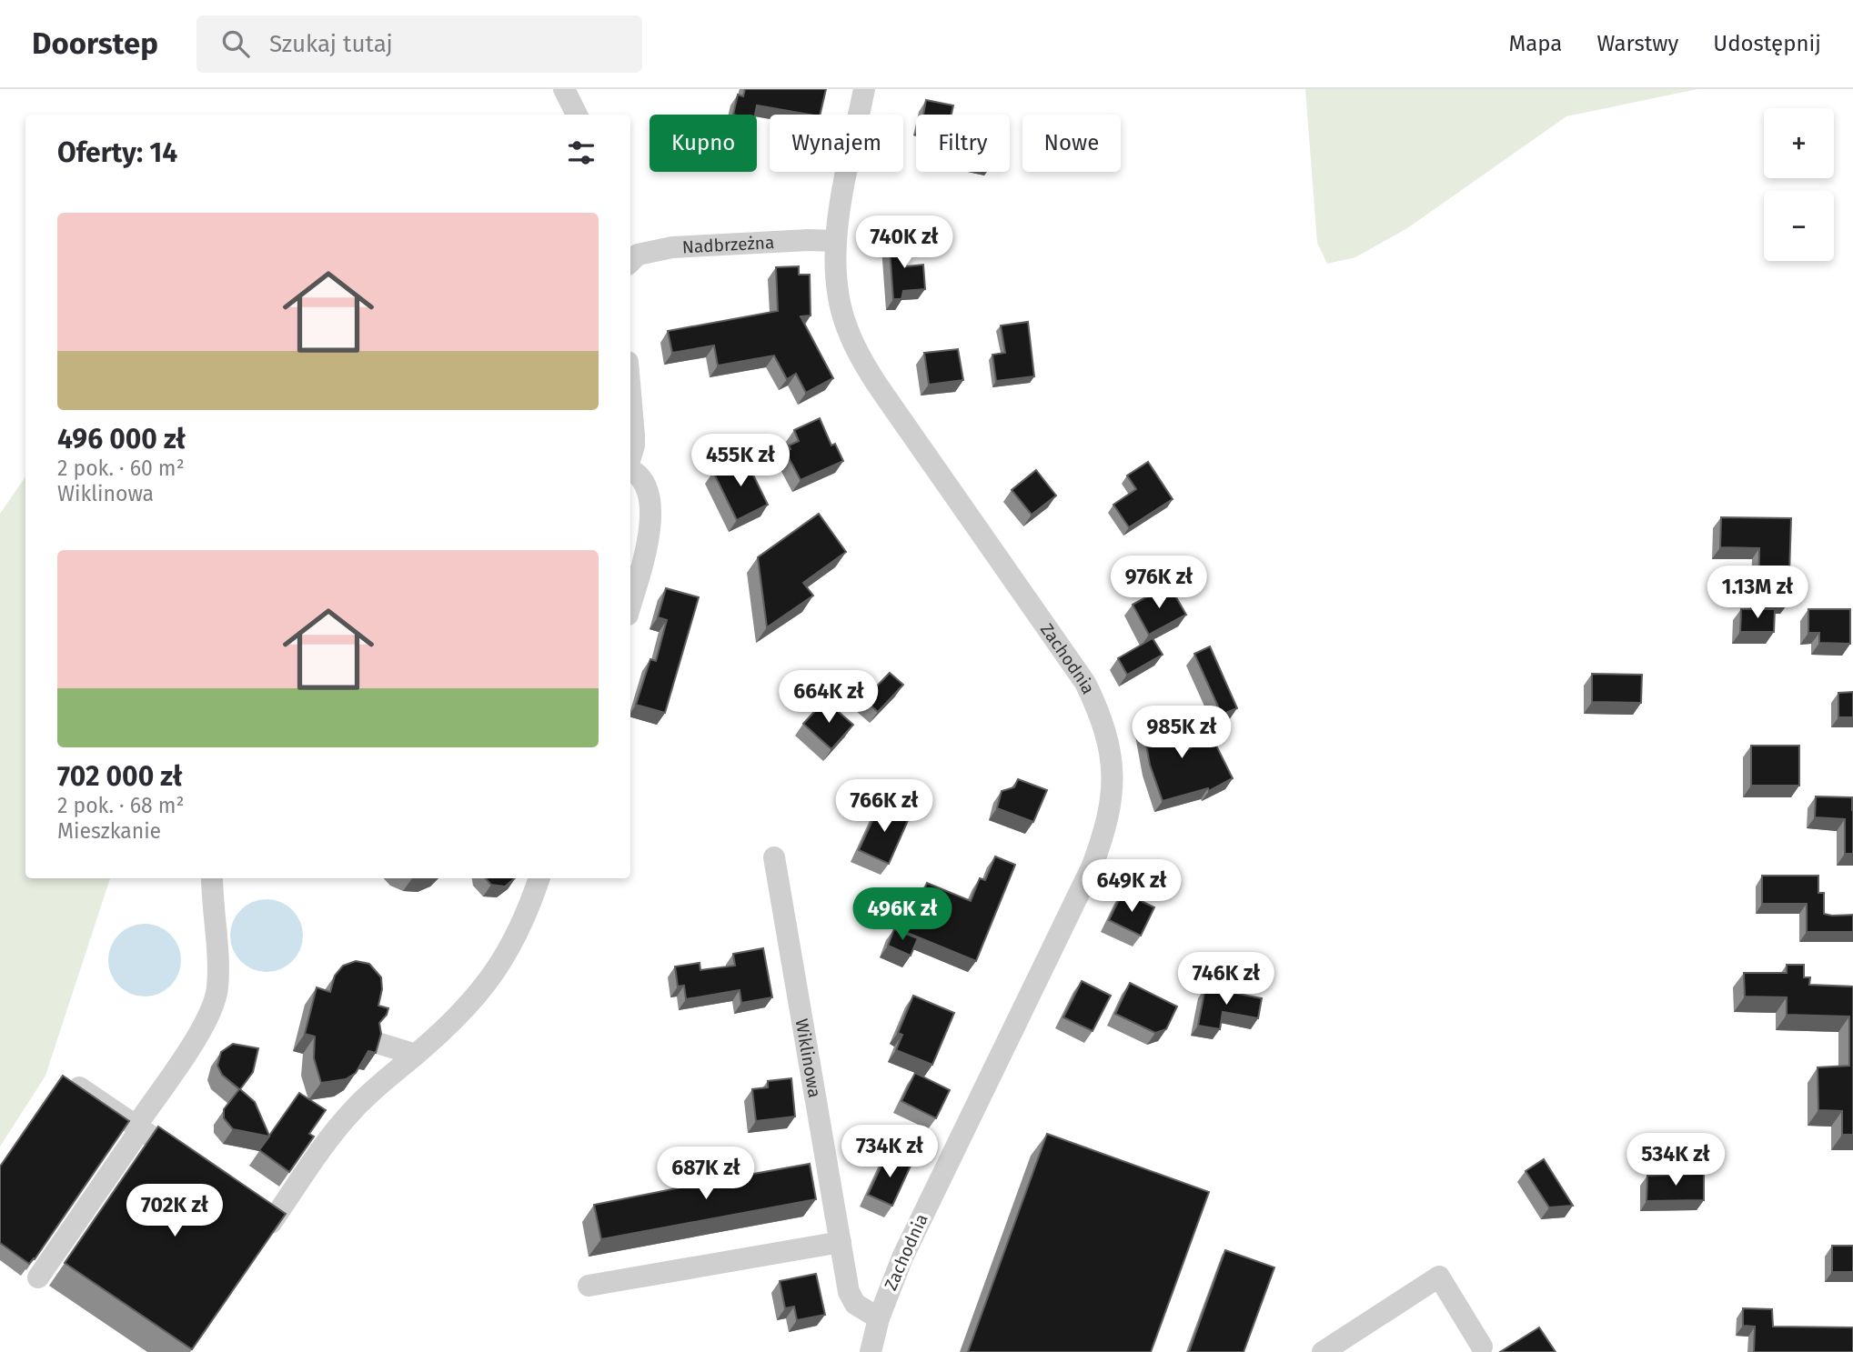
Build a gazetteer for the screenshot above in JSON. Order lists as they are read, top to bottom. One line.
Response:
{"streets":{"street":["Nadbrzeżna","Zachodnia","Wiklinowa"]},"crossings":[["Nadbrzeżna","Zachodnia"],["Zachodnia","Wiklinowa"]],"page":{"header":"Doorstep","search":"Szukaj tutaj","nav":["Mapa","Warstwy","Udostępnij"],"map_buttons":["+","−"],"chip":["Kupno","Wynajem","Filtry","Nowe"],"heading":"Oferty: 14","list":[{"name":"496 000 zł","note":"2 pok. · 60 m² · Wiklinowa"},{"name":"702 000 zł","note":"2 pok. · 68 m² · Mieszkanie"}],"price":["740K zł","455K zł","976K zł","1.13M zł","664K zł","985K zł","766K zł","649K zł","496K zł","746K zł","734K zł","534K zł","687K zł","702K zł"]}}
